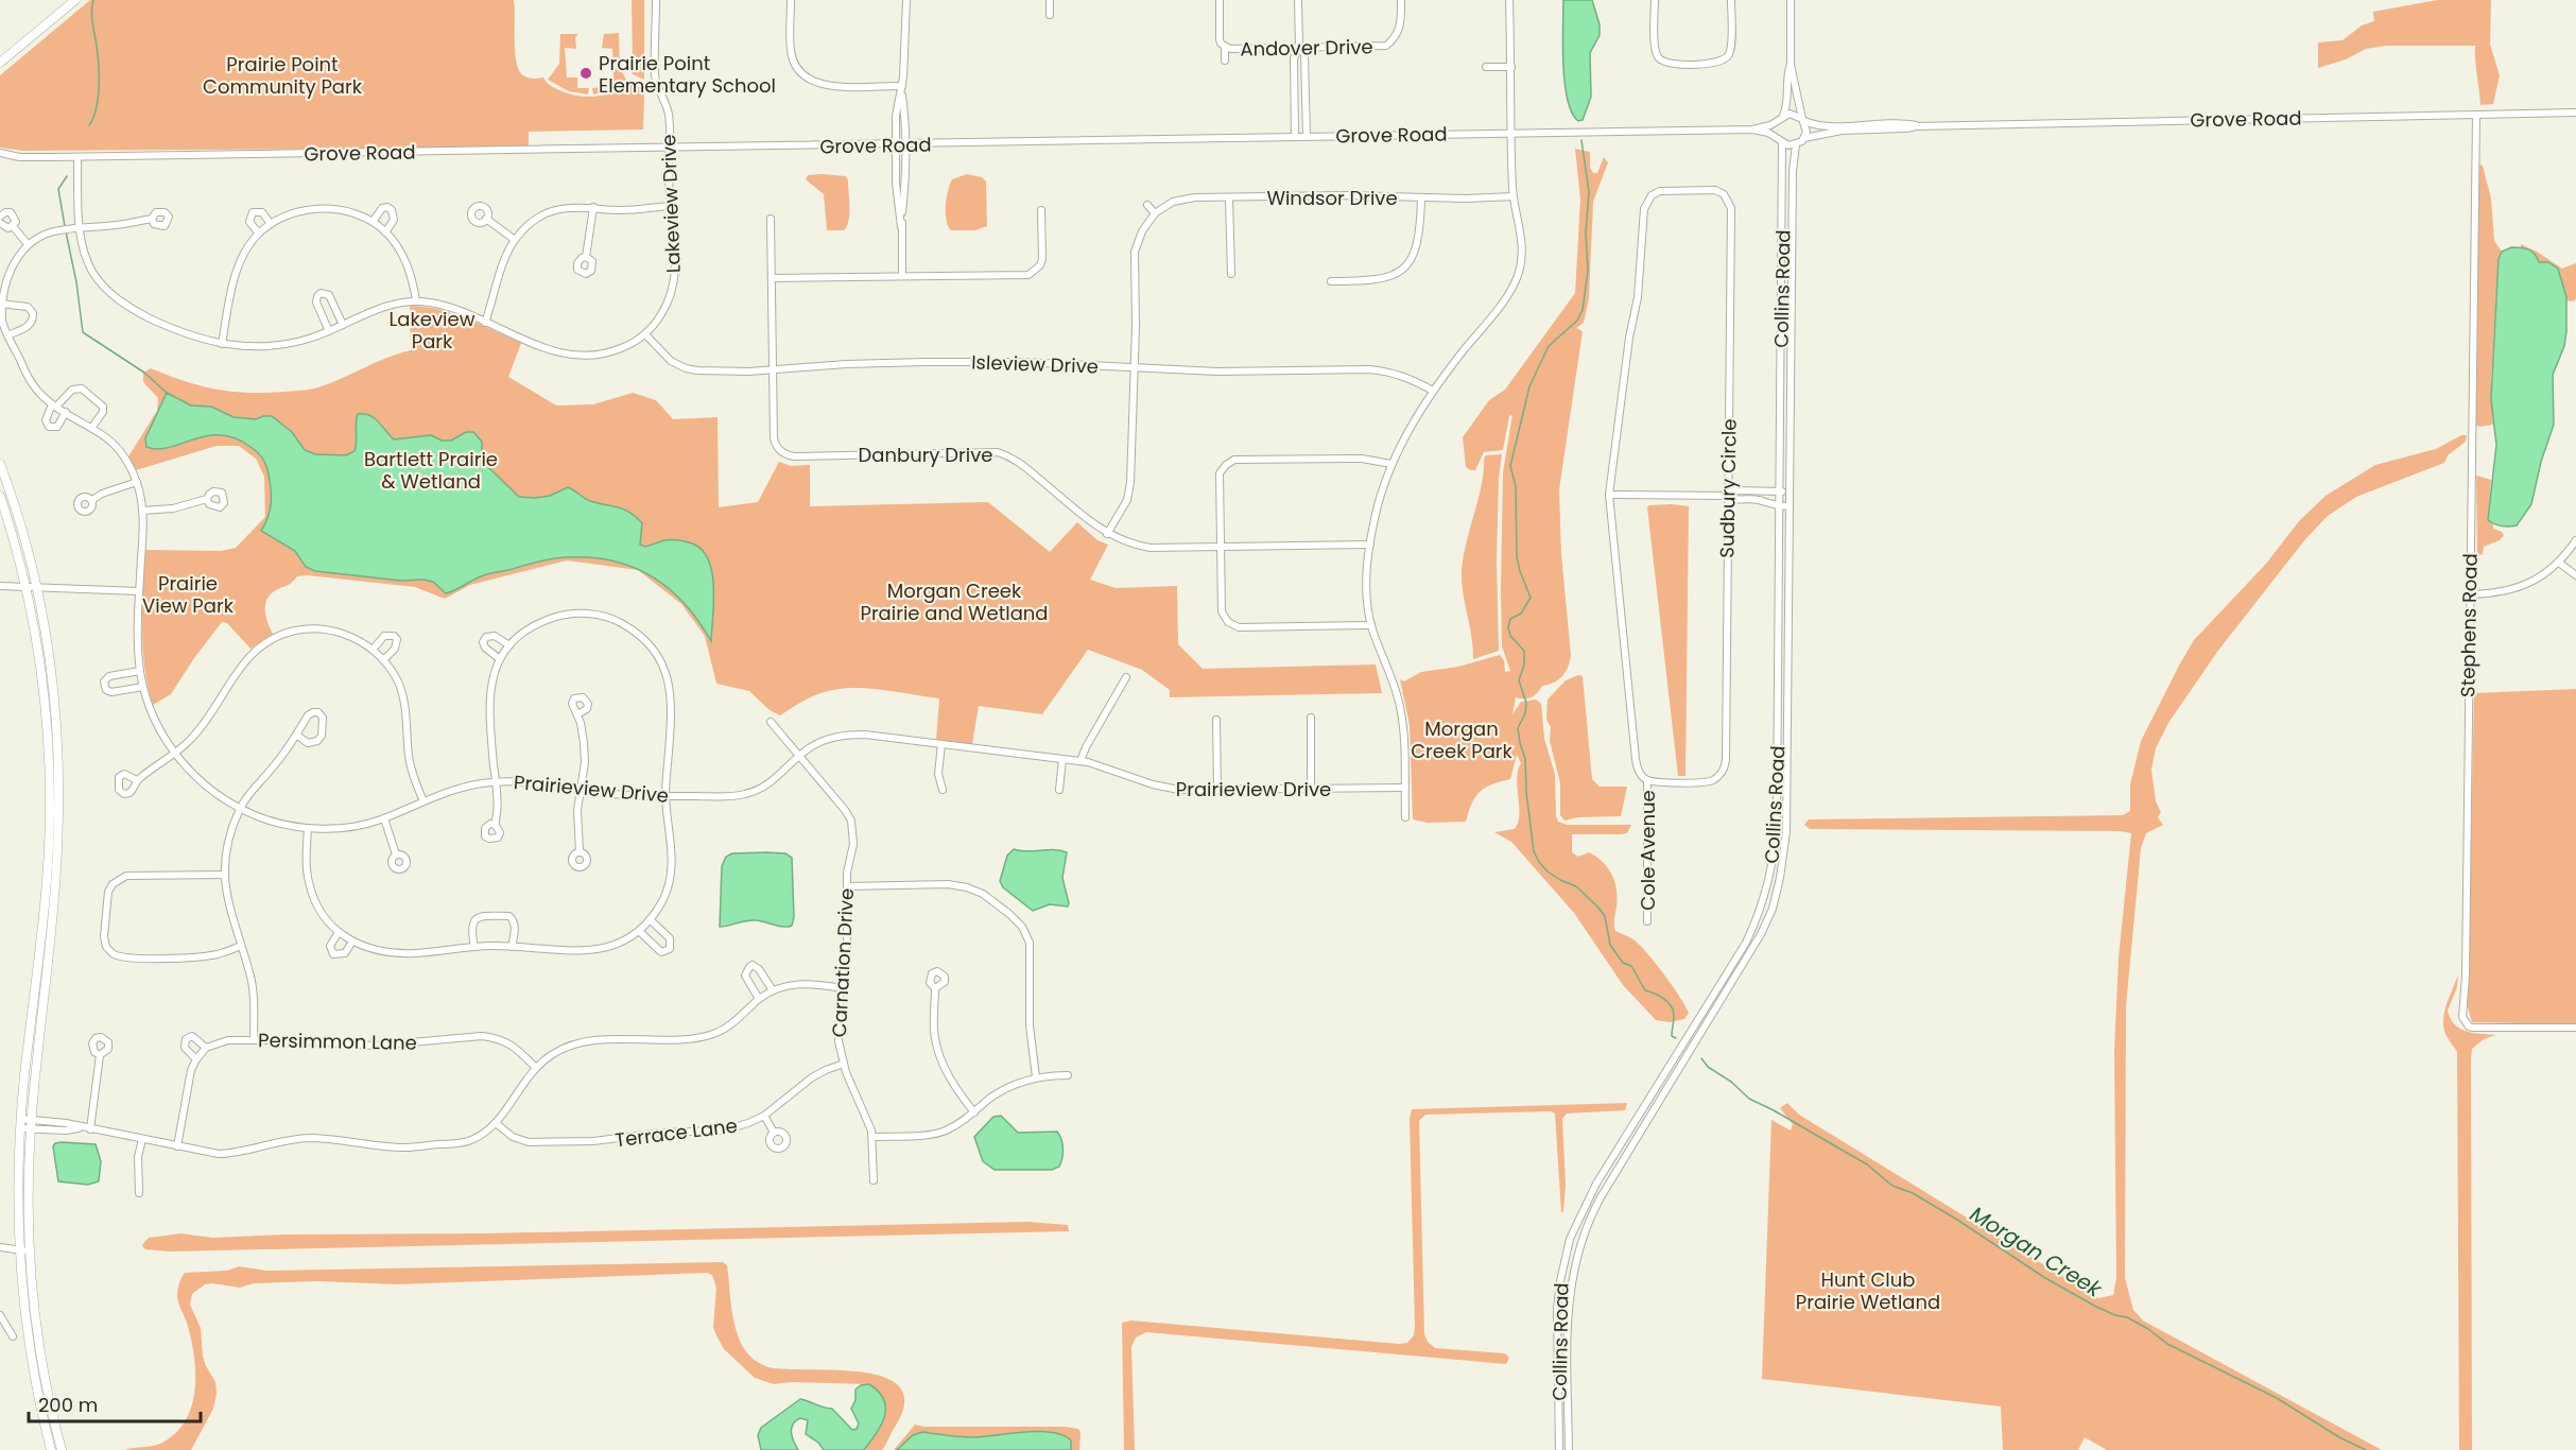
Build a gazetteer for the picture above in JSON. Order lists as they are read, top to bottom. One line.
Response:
{"streets":{"street":["Andover Drive","Grove Road","Windsor Drive","Lakeview Drive","Collins Road","Isleview Drive","Danbury Drive","Sudbury Circle","Stephens Road","Prairieview Drive","Cole Avenue","Carnation Drive","Persimmon Lane","Terrace Lane"]},"crossings":[["Grove Road","Lakeview Drive"],["Grove Road","Collins Road"],["Grove Road","Stephens Road"],["Lakeview Drive","Isleview Drive"],["Isleview Drive","Danbury Drive"],["Sudbury Circle","Cole Avenue"],["Prairieview Drive","Carnation Drive"],["Carnation Drive","Terrace Lane"]],"water":["Morgan Creek"],"parks":["Prairie Point Community Park","Lakeview Park","Bartlett Prairie & Wetland","Prairie View Park","Morgan Creek Prairie and Wetland","Morgan Creek Park","Hunt Club Prairie Wetland"],"places":["Prairie Point Elementary School"],"scale_bar":"200 m"}
